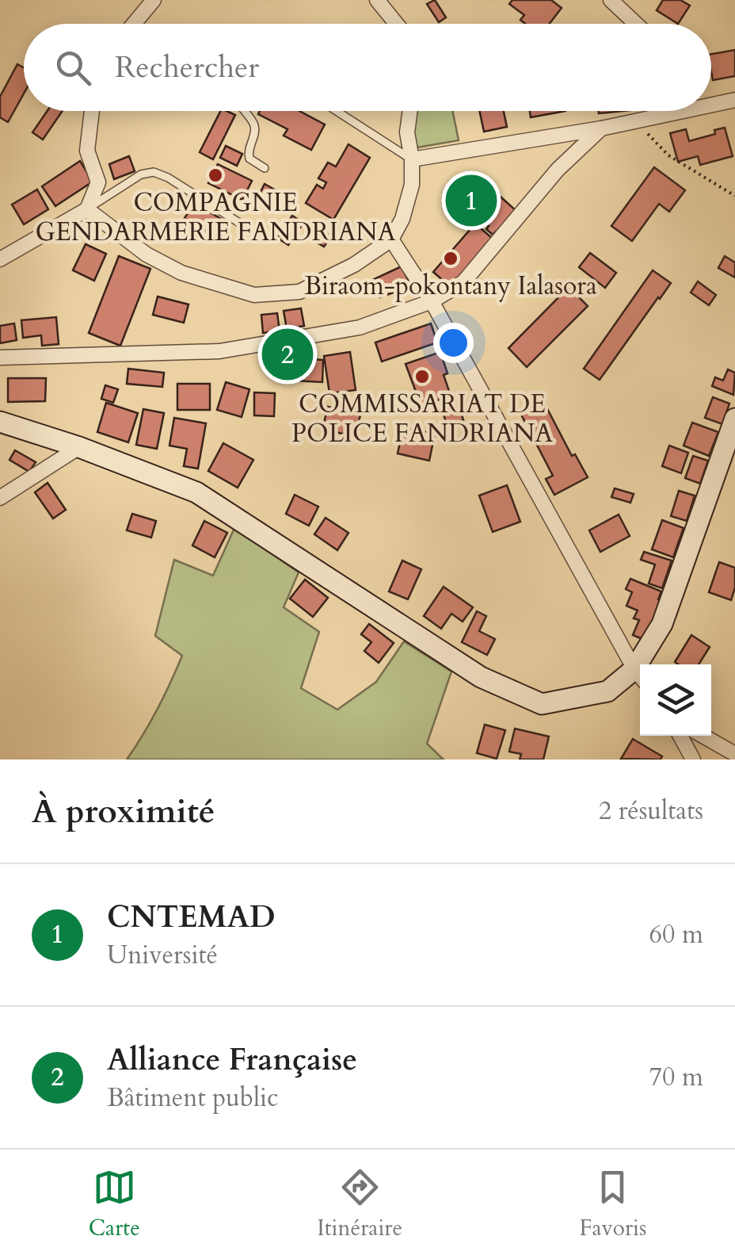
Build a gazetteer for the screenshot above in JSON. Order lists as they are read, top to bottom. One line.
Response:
{"places":["COMPAGNIE GENDARMERIE FANDRIANA","Biraom-pokontany Ialasora","COMMISSARIAT DE POLICE FANDRIANA"],"page":{"search":"Rechercher","pins":["1","2"],"heading":["À proximité","2 résultats"],"list":[{"mark":"1","name":"CNTEMAD","note":"Université","value":"60 m"},{"mark":"2","name":"Alliance Française","note":"Bâtiment public","value":"70 m"}],"nav":["Carte","Itinéraire","Favoris"]}}
